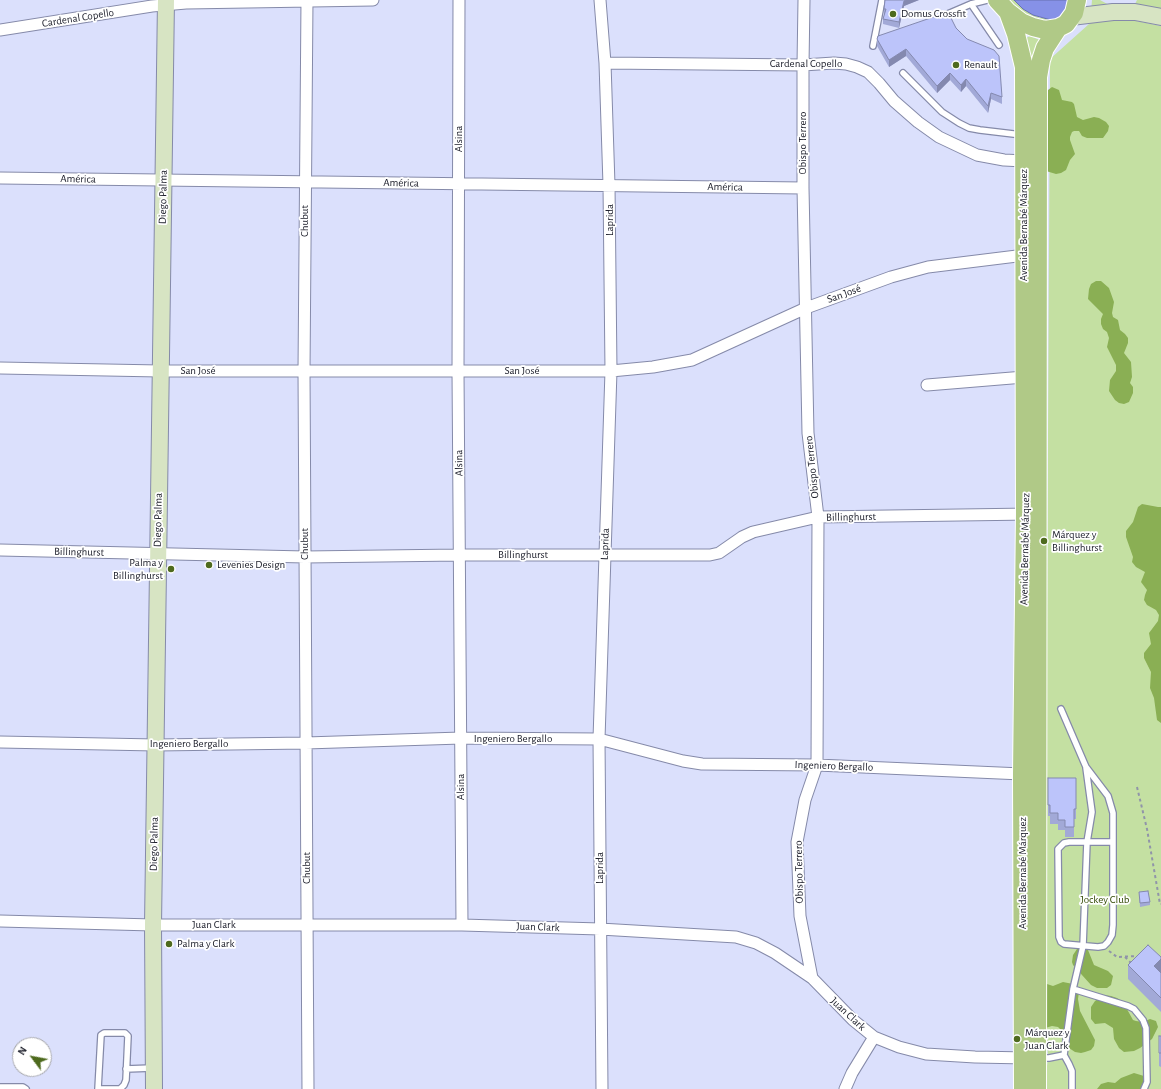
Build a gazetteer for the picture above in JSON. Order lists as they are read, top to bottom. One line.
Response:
{"streets":{"main road":["Diego Palma","Avenida Bernabé Márquez"],"street":["Cardenal Copello","Alsina","Obispo Terrero","América","Laprida","Chubut","San José","Billinghurst","Ingeniero Bergallo","Juan Clark"]},"crossings":[["Cardenal Copello","Obispo Terrero"],["Cardenal Copello","Diego Palma"],["Cardenal Copello","Laprida"],["Cardenal Copello","Chubut"],["Cardenal Copello","Avenida Bernabé Márquez"],["Alsina","América"],["Alsina","San José"],["Alsina","Billinghurst"],["Alsina","Ingeniero Bergallo"],["Alsina","Juan Clark"],["Obispo Terrero","América"],["Obispo Terrero","San José"],["Obispo Terrero","Billinghurst"],["Obispo Terrero","Ingeniero Bergallo"],["Obispo Terrero","Juan Clark"],["América","Diego Palma"],["América","Laprida"],["América","Chubut"],["Diego Palma","San José"],["Diego Palma","Billinghurst"],["Diego Palma","Ingeniero Bergallo"],["Diego Palma","Juan Clark"],["Laprida","San José"],["Laprida","Billinghurst"],["Laprida","Ingeniero Bergallo"],["Laprida","Juan Clark"],["Chubut","San José"],["Chubut","Billinghurst"],["Chubut","Ingeniero Bergallo"],["Chubut","Juan Clark"],["Avenida Bernabé Márquez","San José"],["Avenida Bernabé Márquez","Billinghurst"],["Avenida Bernabé Márquez","Ingeniero Bergallo"],["Avenida Bernabé Márquez","Juan Clark"]],"parks":["Jockey Club"],"places":["Domus Crossfit","Renault","Márquez y Billinghurst","Levenies Design","Palma y Billinghurst","Palma y Clark","Márquez y Juan Clark"],"north":"top left"}
